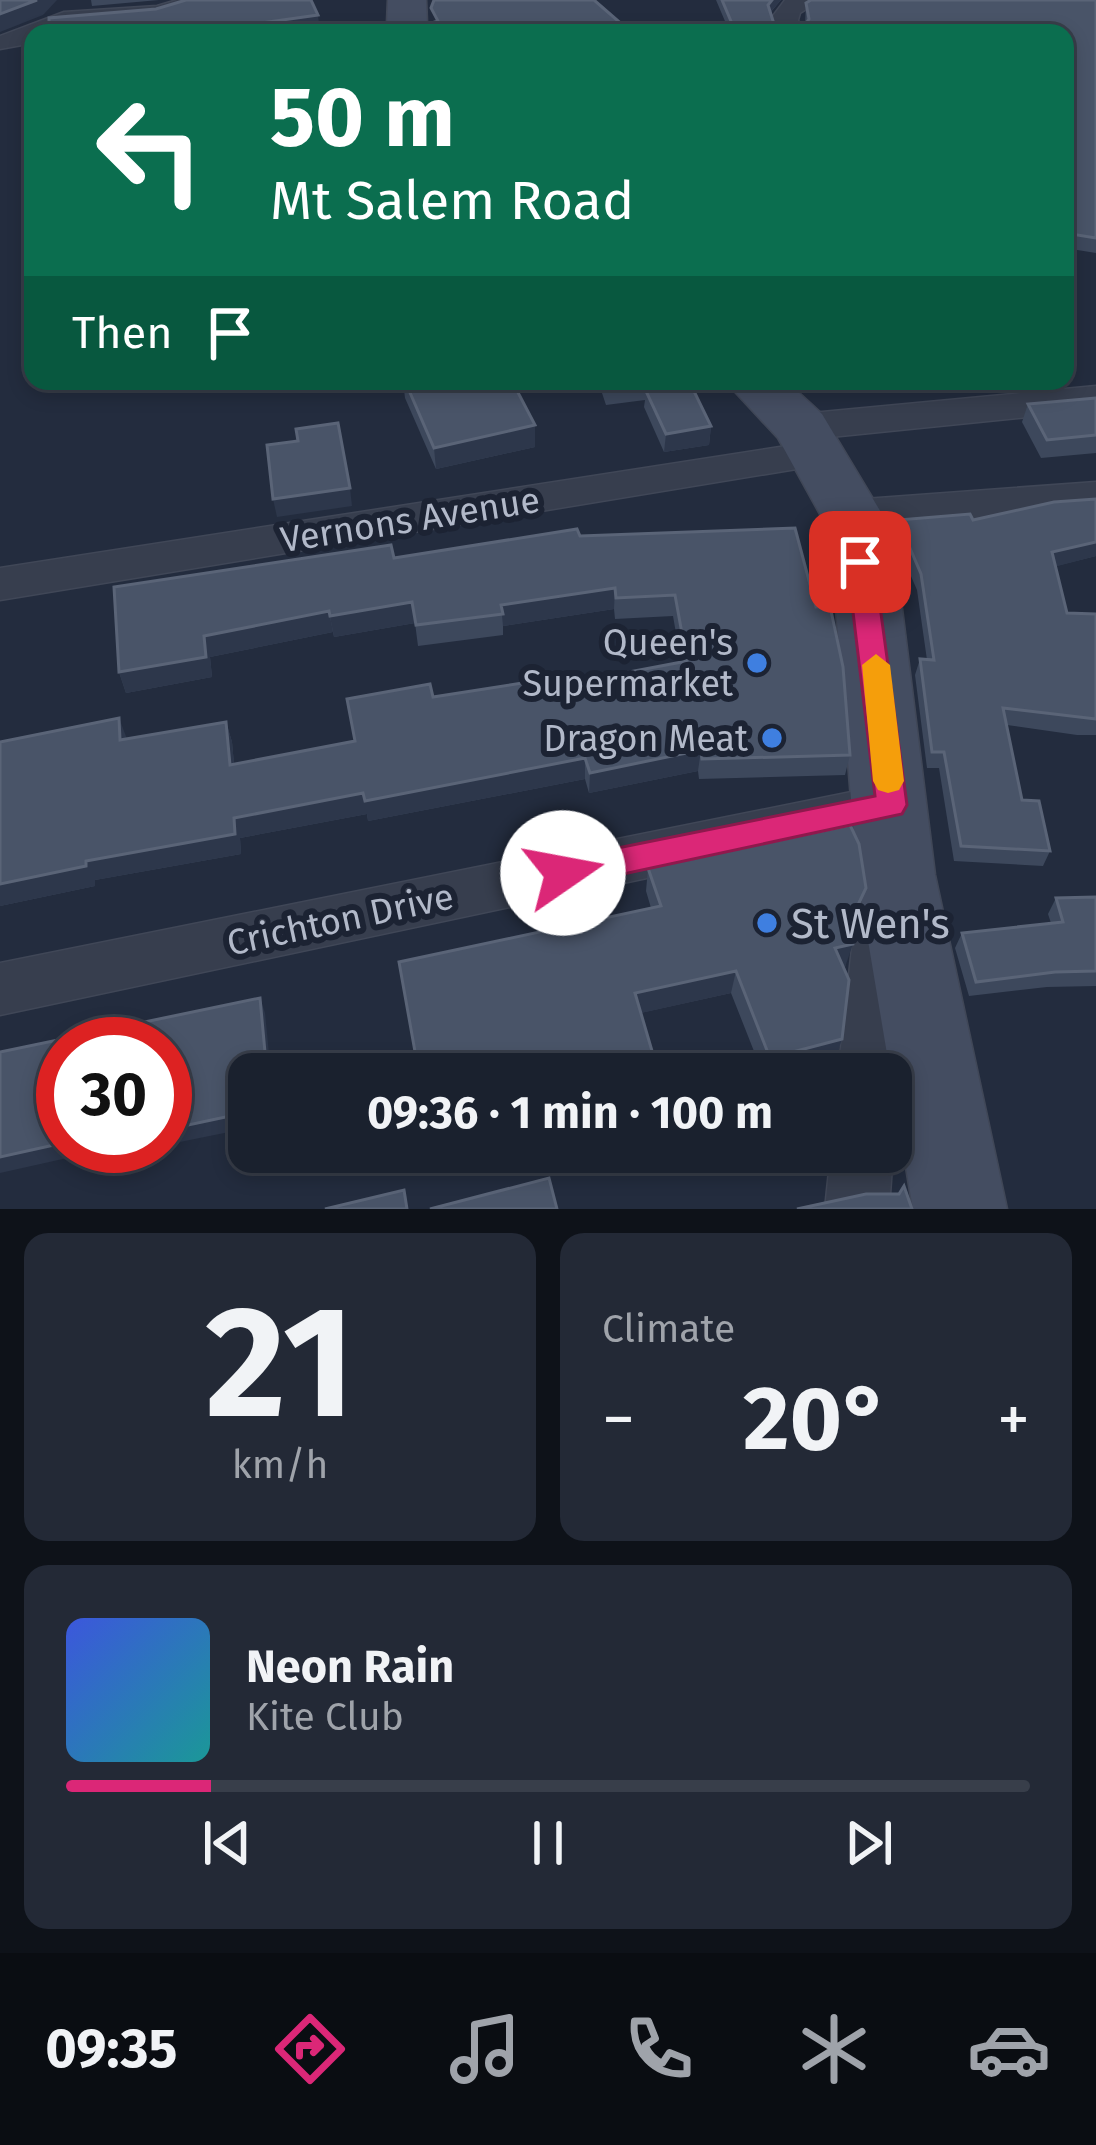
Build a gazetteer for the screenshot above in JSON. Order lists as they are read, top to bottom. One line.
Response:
{"streets":{"street":["Vernons Avenue","Crichton Drive"]},"places":["Queen's Supermarket","Dragon Meat","St Wen's"],"page":{"turn":["50 m","Mt Salem Road"],"then":"Then","limit":"30","trip":"09:36 · 1 min · 100 m","tile":[["21","km/h"],"Climate"],"heat":["−","20°","+"],"song":["Neon Rain","Kite Club"],"tabs":"09:35"}}
